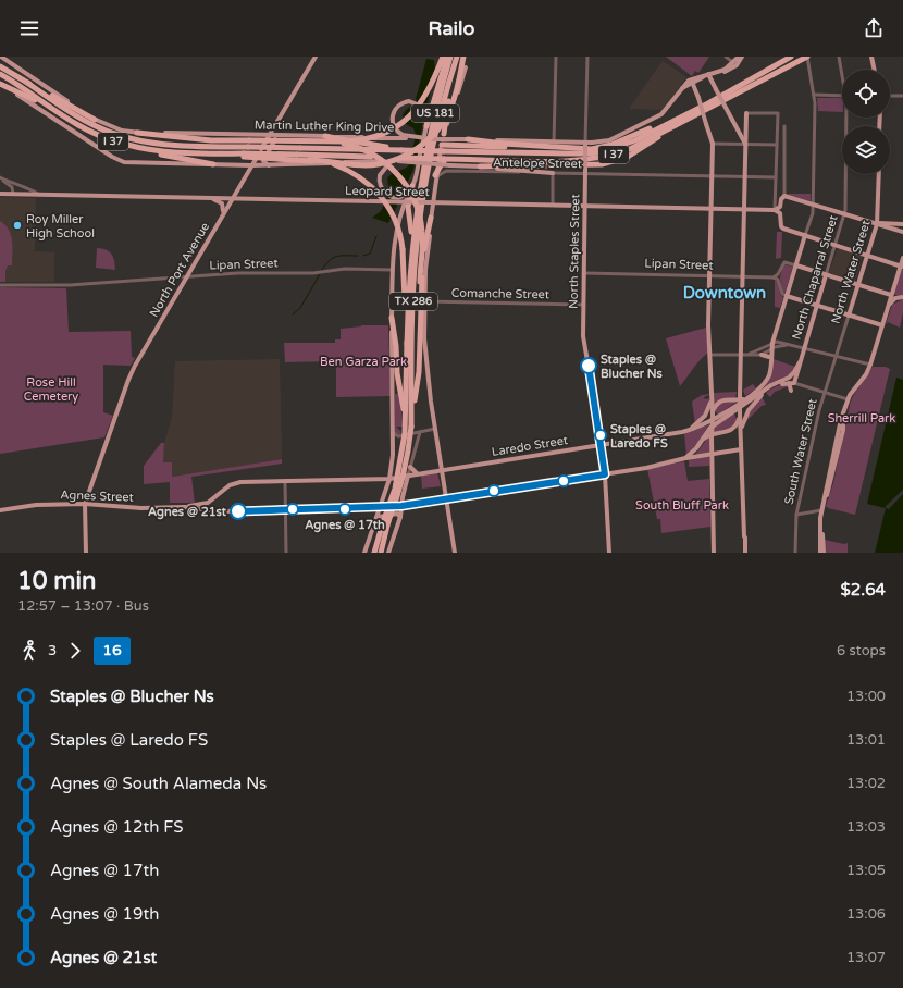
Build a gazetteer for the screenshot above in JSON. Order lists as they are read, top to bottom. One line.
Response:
{"streets":{"highway":["US 181","I 37","TX 286"],"main road":["Martin Luther King Drive","Leopard Street","North Staples Street","North Port Avenue","North Water Street","North Chaparral Street","Laredo Street","Agnes Street"],"street":["Antelope Street","Lipan Street","Comanche Street","South Water Street"]},"crossings":[["US 181","TX 286"],["Martin Luther King Drive","North Staples Street"],["Martin Luther King Drive","North Port Avenue"],["Antelope Street","North Staples Street"],["Leopard Street","North Staples Street"],["Leopard Street","North Port Avenue"],["North Staples Street","Lipan Street"],["North Staples Street","Comanche Street"],["North Staples Street","Laredo Street"],["North Staples Street","Agnes Street"],["Lipan Street","North Port Avenue"],["North Port Avenue","Agnes Street"],["North Water Street","South Water Street"],["Laredo Street","Agnes Street"]],"districts":["Downtown"],"parks":["Ben Garza Park","Rose Hill Cemetery","Sherrill Park","South Bluff Park"],"places":["Roy Miller High School","Staples @ Blucher Ns","Staples @ Laredo FS","Agnes @ 17th","Agnes @ 21st"],"lines":["bus line 16"],"page":{"header":"Railo","heading":["10 min","12:57 – 13:07 · Bus","$2.64"],"legs":["3","16","6 stops"],"list":[{"name":"Staples @ Blucher Ns","value":"13:00"},{"name":"Staples @ Laredo FS","value":"13:01"},{"name":"Agnes @ South Alameda Ns","value":"13:02"},{"name":"Agnes @ 12th FS","value":"13:03"},{"name":"Agnes @ 17th","value":"13:05"},{"name":"Agnes @ 19th","value":"13:06"},{"name":"Agnes @ 21st","value":"13:07"}]}}
